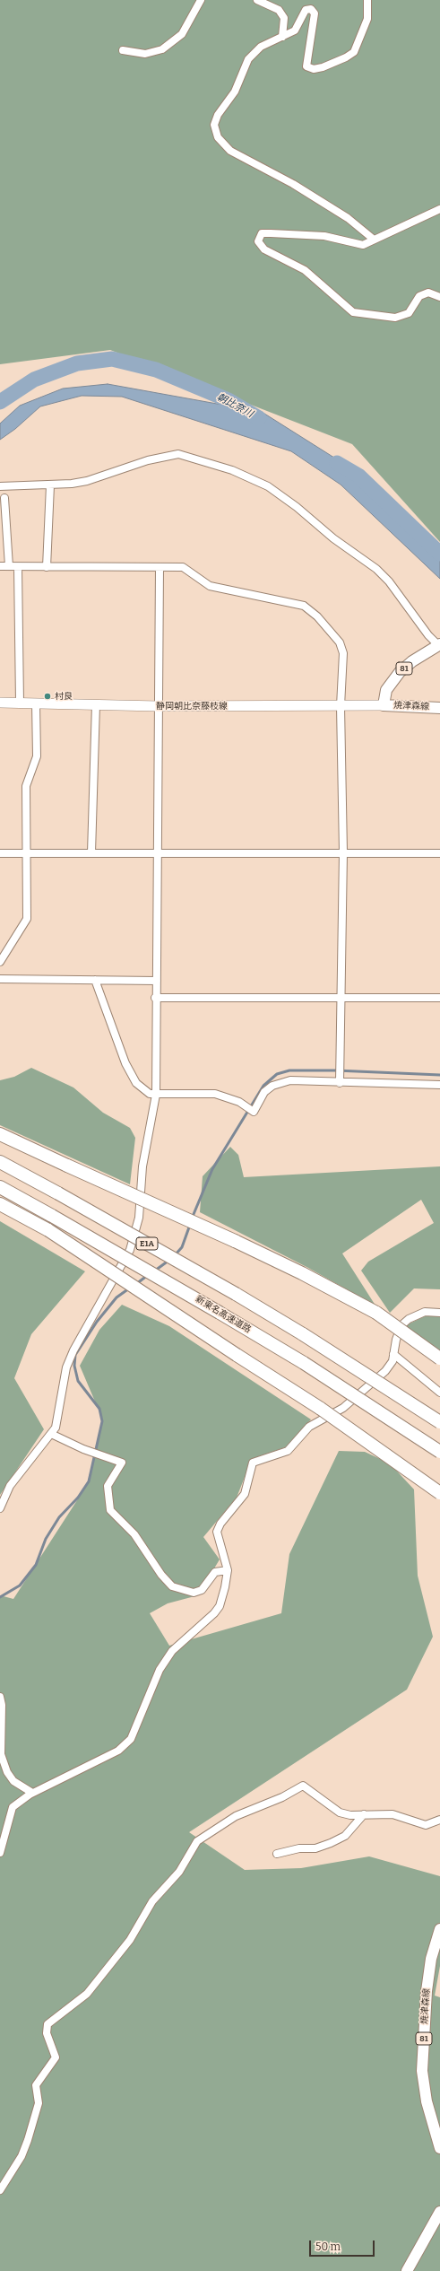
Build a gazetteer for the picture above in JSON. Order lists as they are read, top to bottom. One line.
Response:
{"streets":{"highway":["E1A","新東名高速道路"],"main road":["81","静岡朝比奈藤枝線","焼津森線"]},"crossings":[["静岡朝比奈藤枝線","焼津森線"]],"water":["朝比奈川"],"places":["村良"],"scale_bar":"50 m"}
